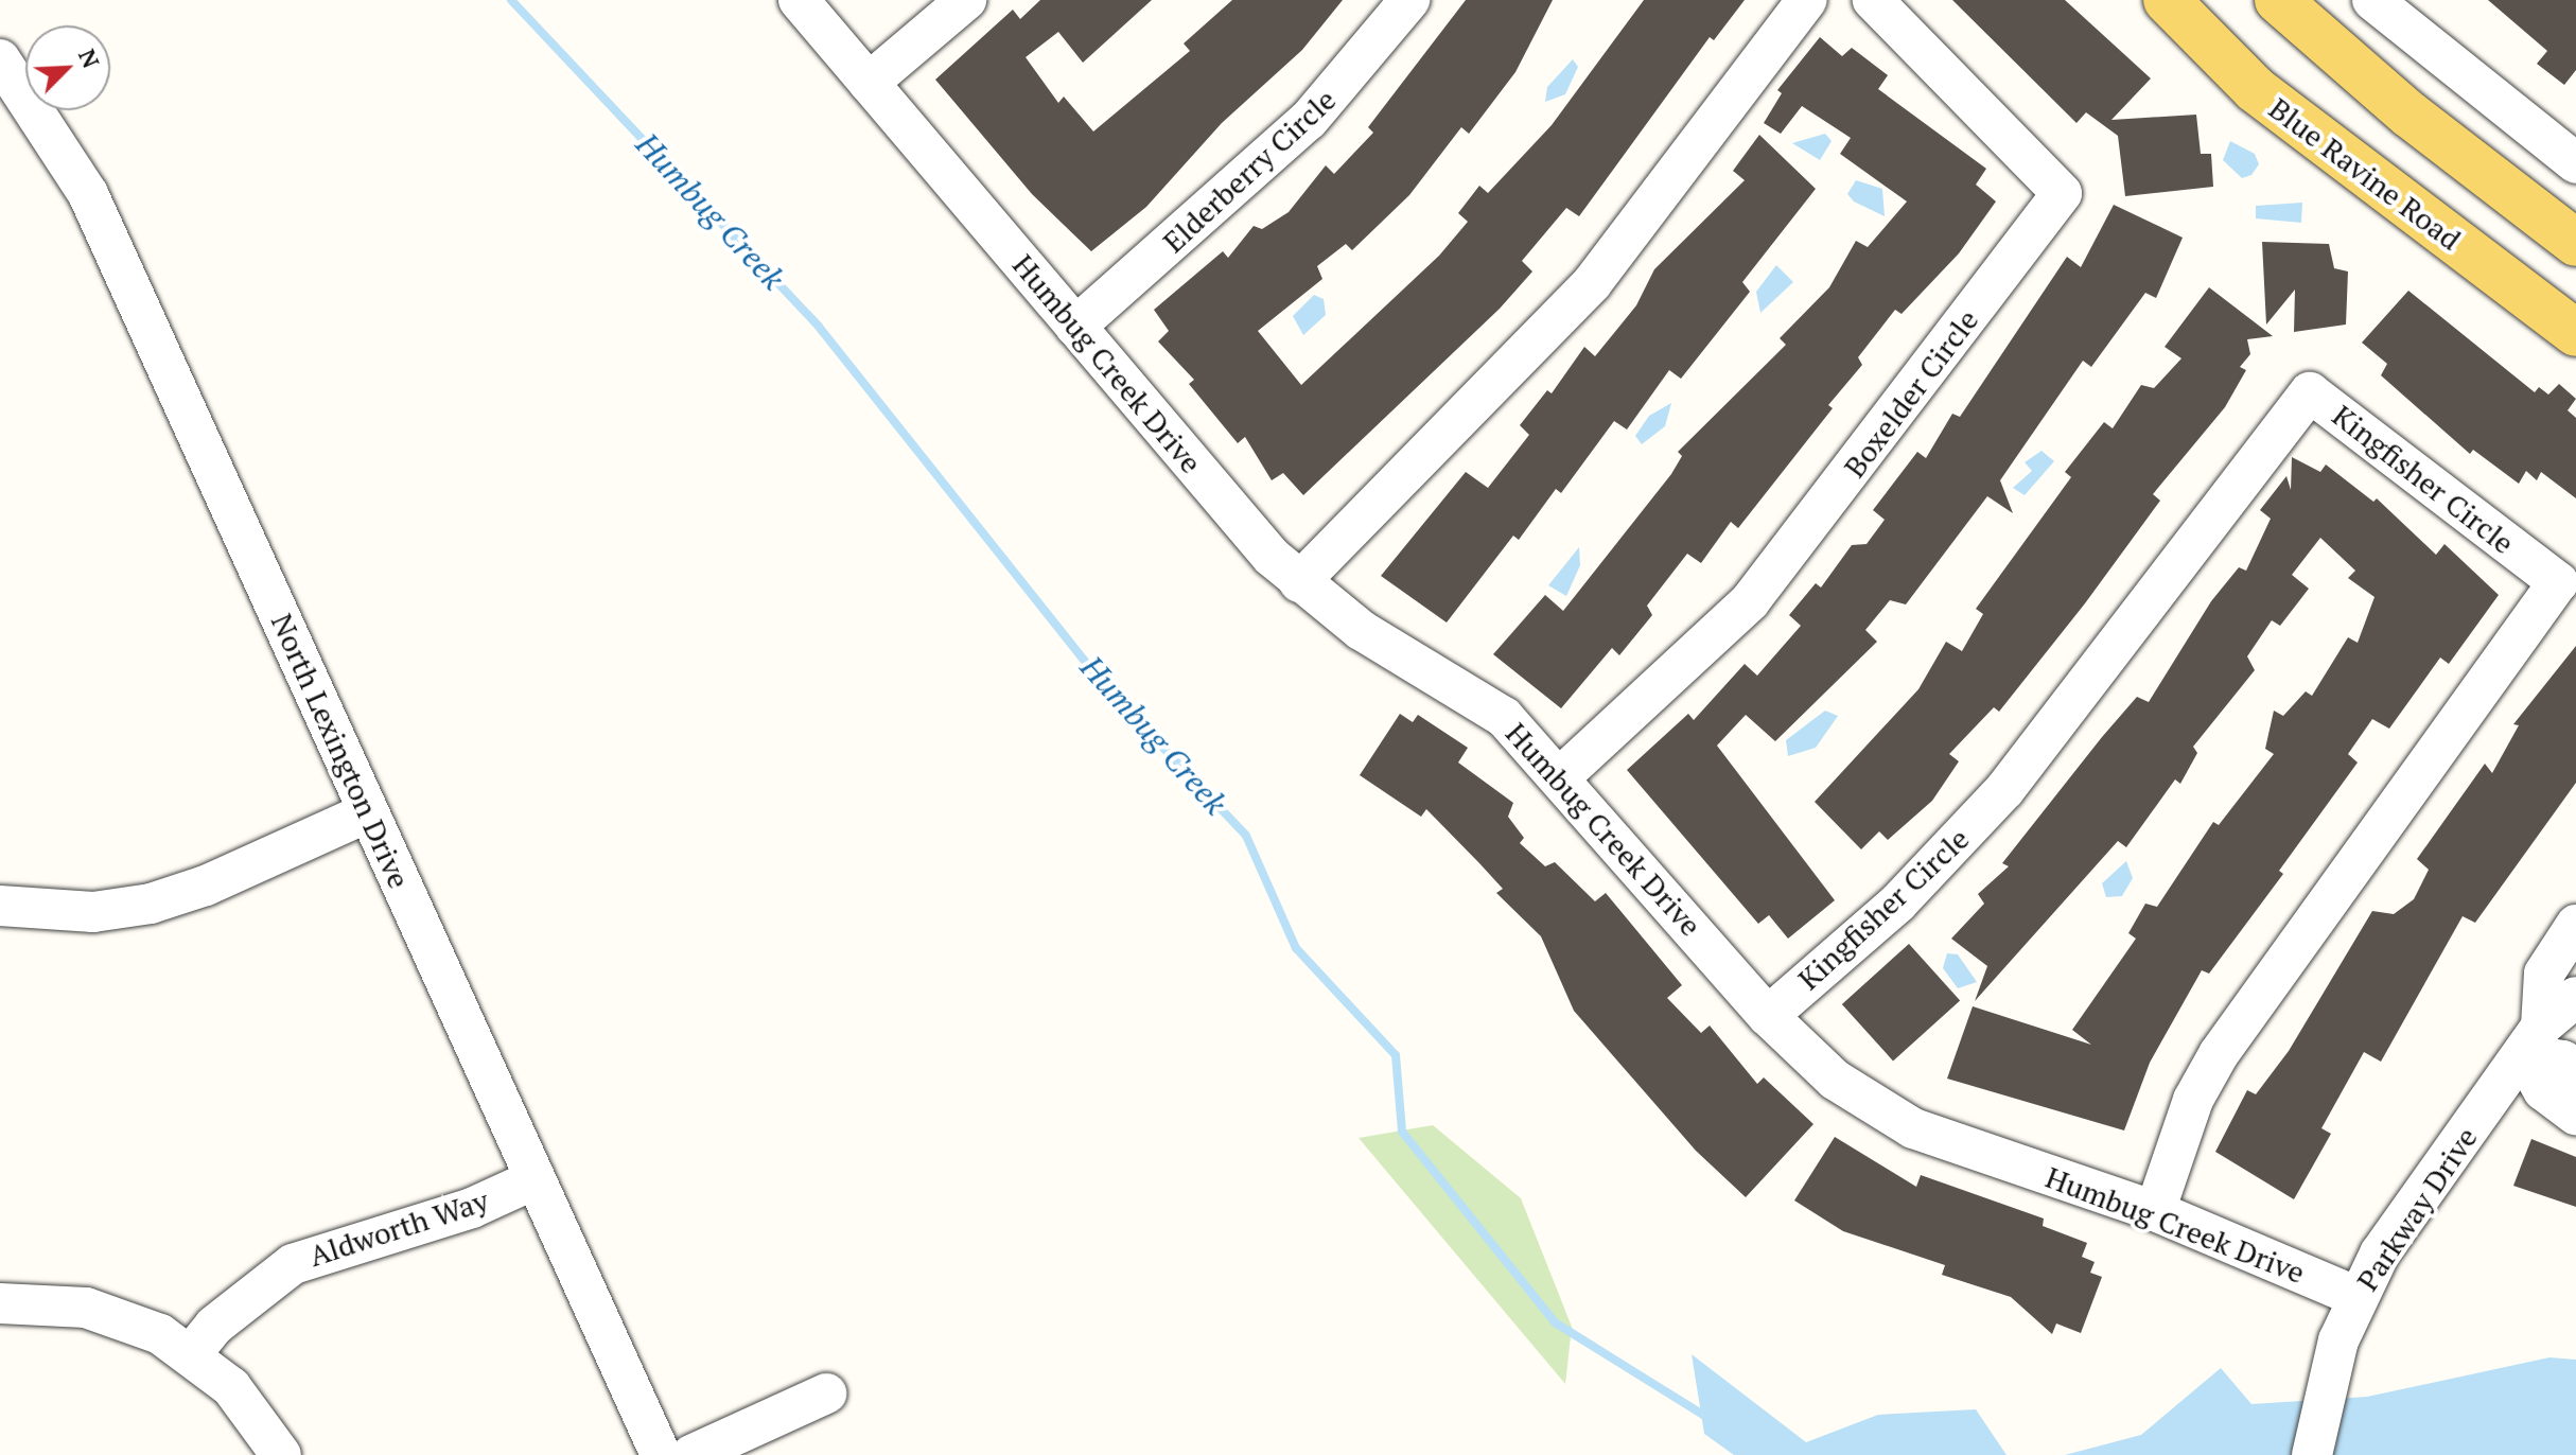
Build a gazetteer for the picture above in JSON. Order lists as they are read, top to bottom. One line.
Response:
{"streets":{"main road":["Blue Ravine Road"],"street":["Elderberry Circle","Humbug Creek Drive","Boxelder Circle","Kingfisher Circle","North Lexington Drive","Parkway Drive","Aldworth Way"]},"crossings":[["Elderberry Circle","Humbug Creek Drive"],["Humbug Creek Drive","Boxelder Circle"],["Humbug Creek Drive","Kingfisher Circle"],["Humbug Creek Drive","Parkway Drive"],["North Lexington Drive","Aldworth Way"]],"water":["Humbug Creek"],"north":"top right"}
